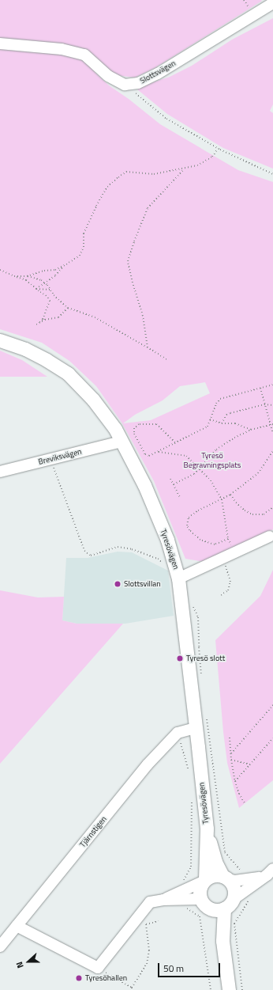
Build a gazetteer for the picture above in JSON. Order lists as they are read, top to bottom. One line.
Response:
{"streets":{"main road":["Tyresövägen"],"street":["Slottsvägen","Breviksvägen","Tjärnstigen"]},"crossings":[["Breviksvägen","Tyresövägen"]],"parks":["Tyresö Begravningsplats"],"places":["Slottsvillan","Tyresö slott","Tyresöhallen"],"scale_bar":"50 m","north":"left"}
